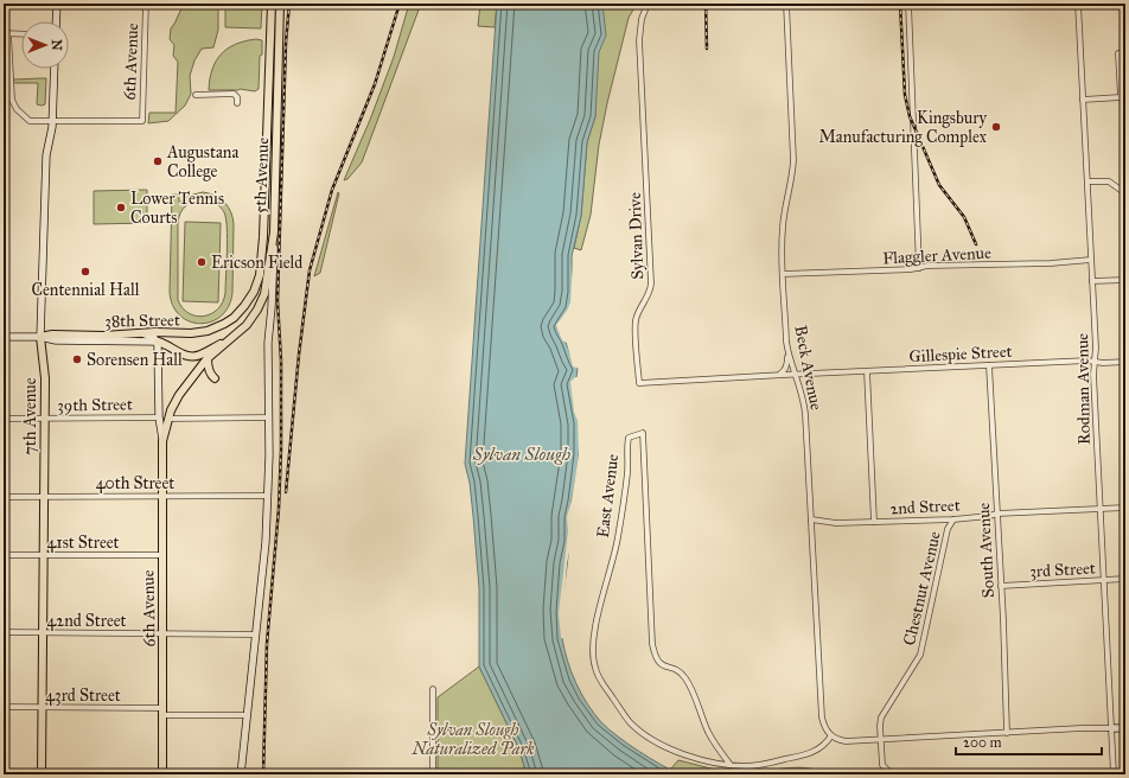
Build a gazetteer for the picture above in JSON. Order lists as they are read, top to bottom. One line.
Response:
{"streets":{"main road":["6th Avenue","5th Avenue","38th Street","7th Avenue"],"street":["Sylvan Drive","Flaggler Avenue","Gillespie Street","Beck Avenue","Rodman Avenue","39th Street","40th Street","East Avenue","2nd Street","41st Street","South Avenue","3rd Street","Chestnut Avenue","42nd Street","43rd Street"]},"crossings":[["6th Avenue","5th Avenue"],["6th Avenue","38th Street"],["6th Avenue","39th Street"],["6th Avenue","7th Avenue"],["6th Avenue","40th Street"],["6th Avenue","41st Street"],["6th Avenue","42nd Street"],["6th Avenue","43rd Street"],["5th Avenue","38th Street"],["Sylvan Drive","Gillespie Street"],["Sylvan Drive","Beck Avenue"],["Flaggler Avenue","Beck Avenue"],["Flaggler Avenue","Rodman Avenue"],["38th Street","7th Avenue"],["Gillespie Street","Beck Avenue"],["Gillespie Street","Rodman Avenue"],["Gillespie Street","South Avenue"],["Beck Avenue","East Avenue"],["Beck Avenue","2nd Street"],["Rodman Avenue","2nd Street"],["Rodman Avenue","3rd Street"],["39th Street","7th Avenue"],["7th Avenue","40th Street"],["7th Avenue","41st Street"],["7th Avenue","42nd Street"],["7th Avenue","43rd Street"],["2nd Street","South Avenue"],["2nd Street","Chestnut Avenue"],["South Avenue","3rd Street"]],"water":["Sylvan Slough"],"parks":["Sylvan Slough Naturalized Park"],"places":["Kingsbury Manufacturing Complex","Augustana College","Lower Tennis Courts","Ericson Field","Centennial Hall","Sorensen Hall"],"scale_bar":"200 m","north":"right"}
